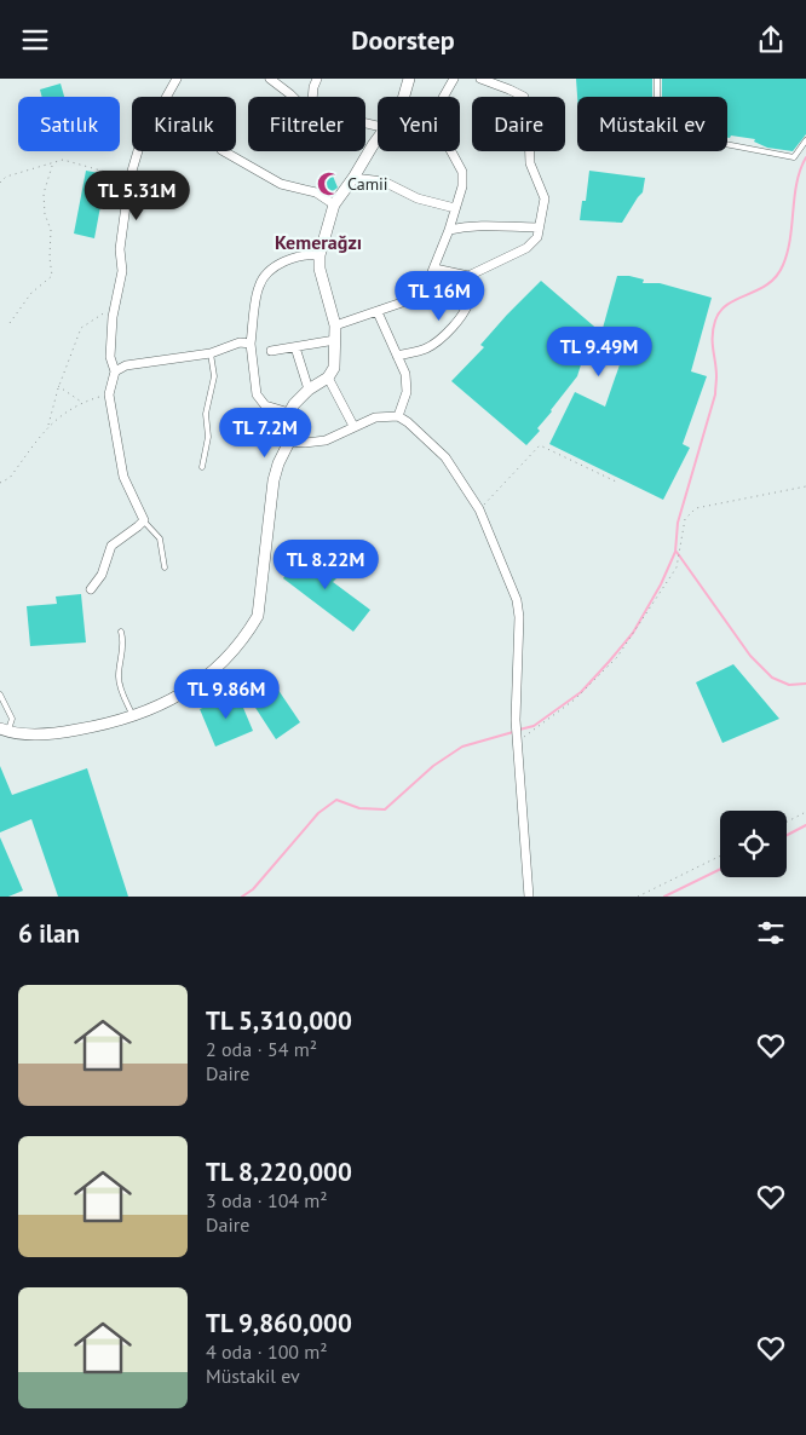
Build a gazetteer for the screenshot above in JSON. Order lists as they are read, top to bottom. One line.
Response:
{"districts":["Kemerağzı"],"places":{"mosque":["Camii"]},"page":{"header":"Doorstep","chip":["Satılık","Kiralık","Filtreler","Yeni","Daire","Müstakil ev"],"price":["TL 5.31M","TL 16M","TL 9.49M","TL 7.2M","TL 8.22M","TL 9.86M"],"heading":"6 ilan","list":[{"name":"TL 5,310,000","note":"2 oda · 54 m² · Daire"},{"name":"TL 8,220,000","note":"3 oda · 104 m² · Daire"},{"name":"TL 9,860,000","note":"4 oda · 100 m² · Müstakil ev"}]}}
